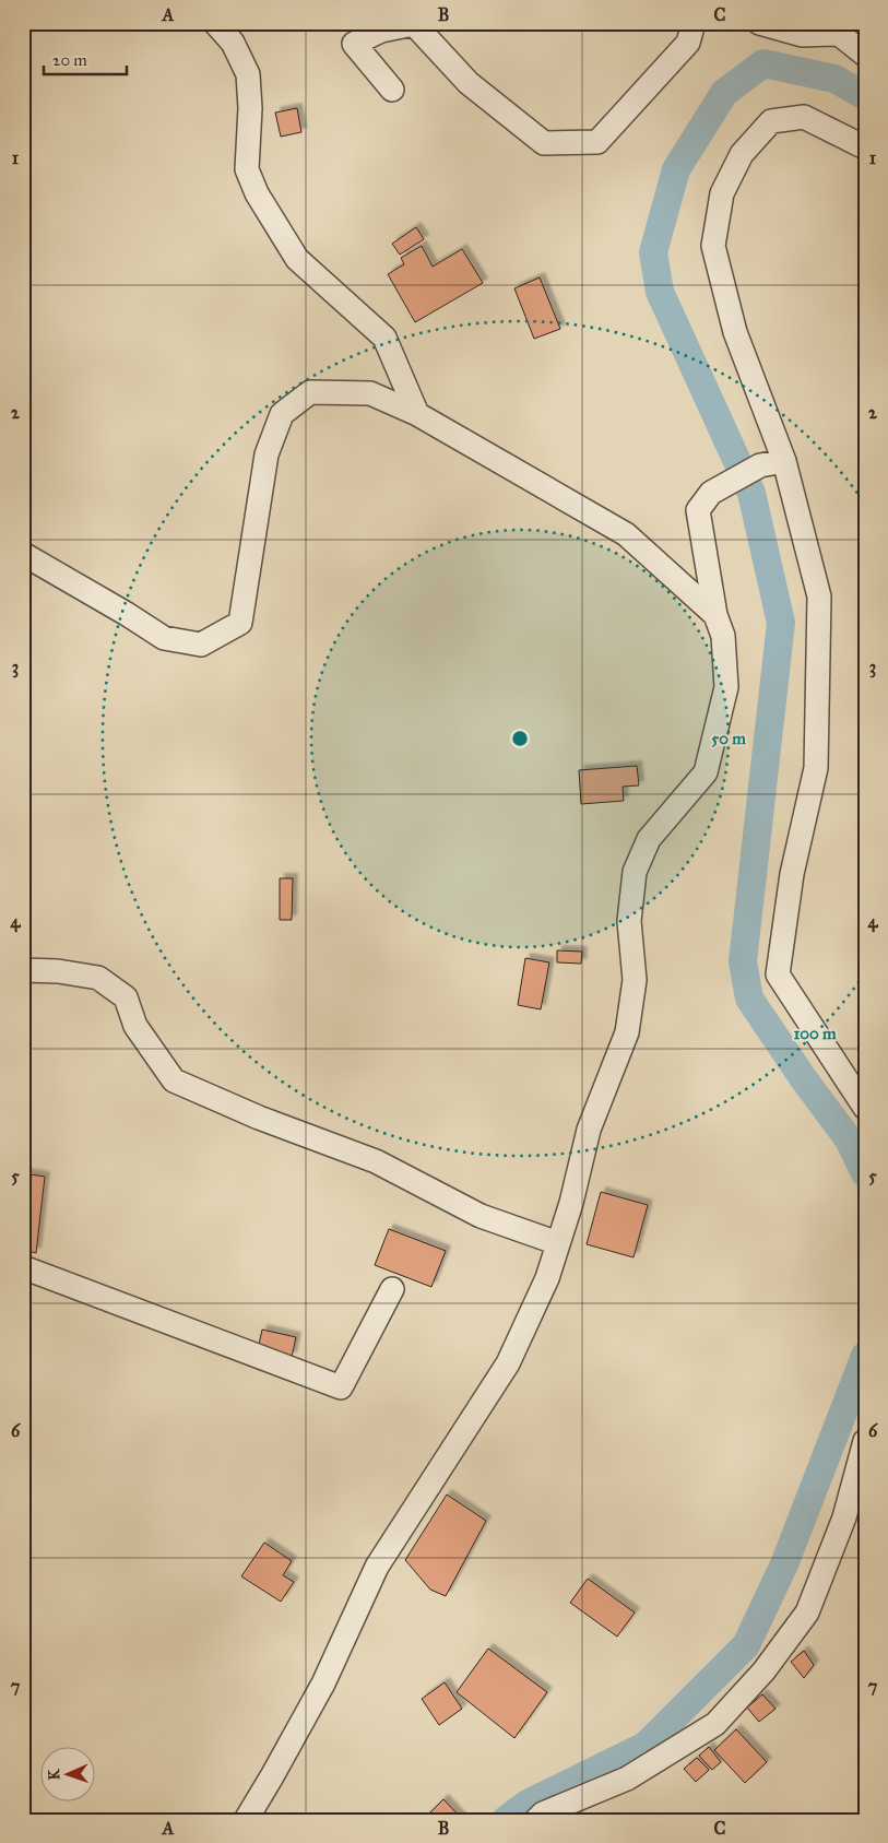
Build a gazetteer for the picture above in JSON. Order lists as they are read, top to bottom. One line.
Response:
{"scale_bar":"20 m","north":"left","grid":{"columns":["A","B","C"],"rows":["1","2","3","4","5","6","7"]},"rings":["50 m","100 m"]}
